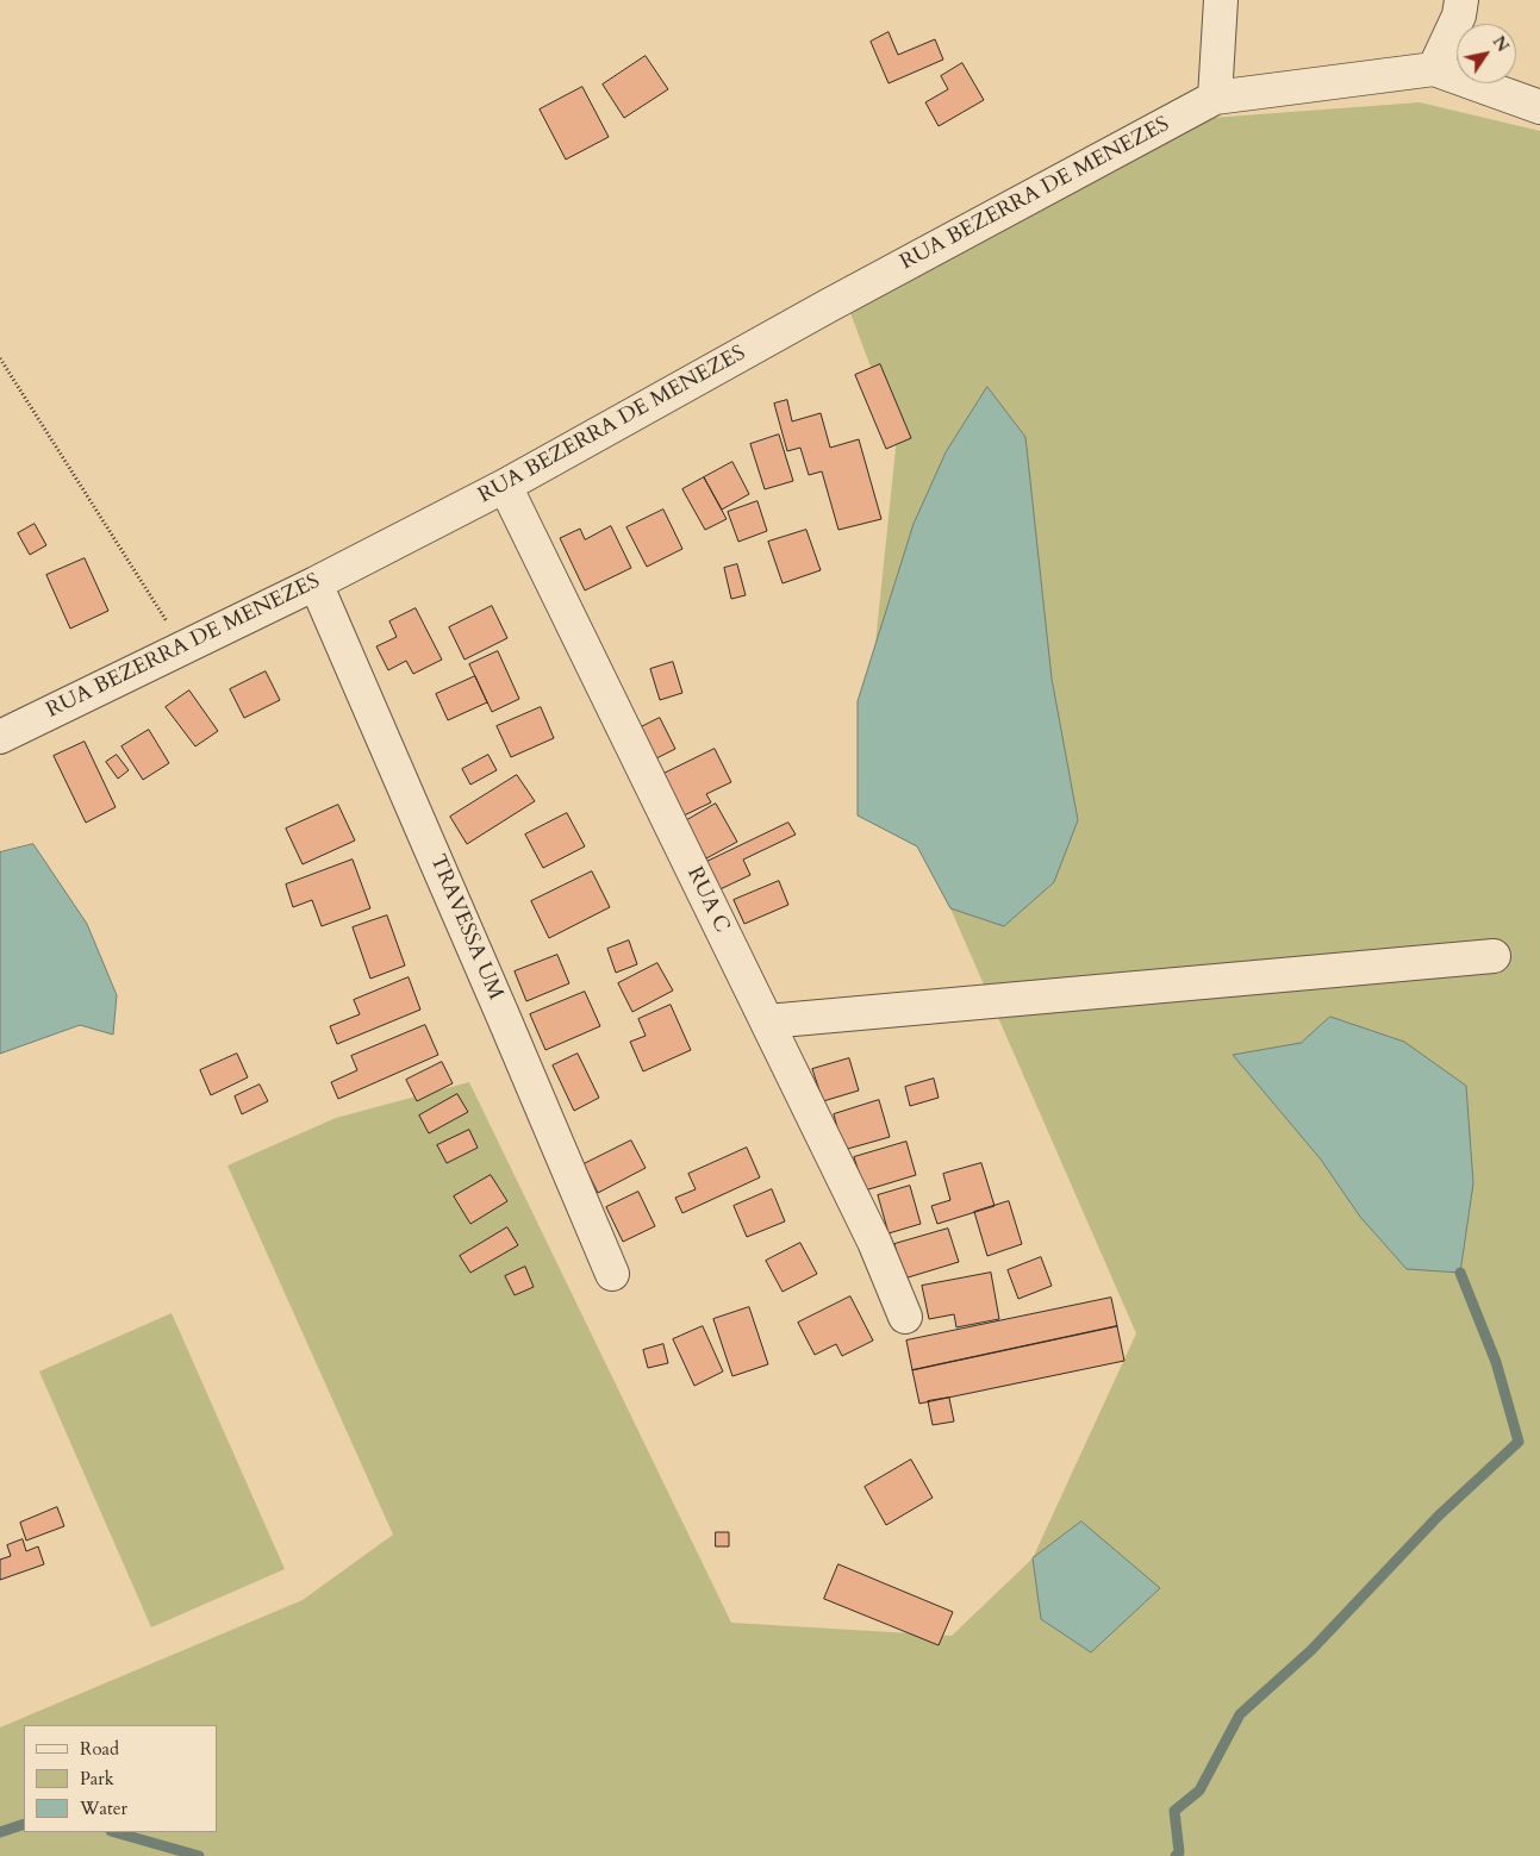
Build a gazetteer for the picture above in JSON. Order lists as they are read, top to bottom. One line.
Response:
{"streets":{"street":["RUA BEZERRA DE MENEZES","RUA C","TRAVESSA UM"]},"crossings":[["RUA BEZERRA DE MENEZES","RUA C"],["RUA BEZERRA DE MENEZES","TRAVESSA UM"]],"legend":["Road","Park","Water"],"north":"top right"}
